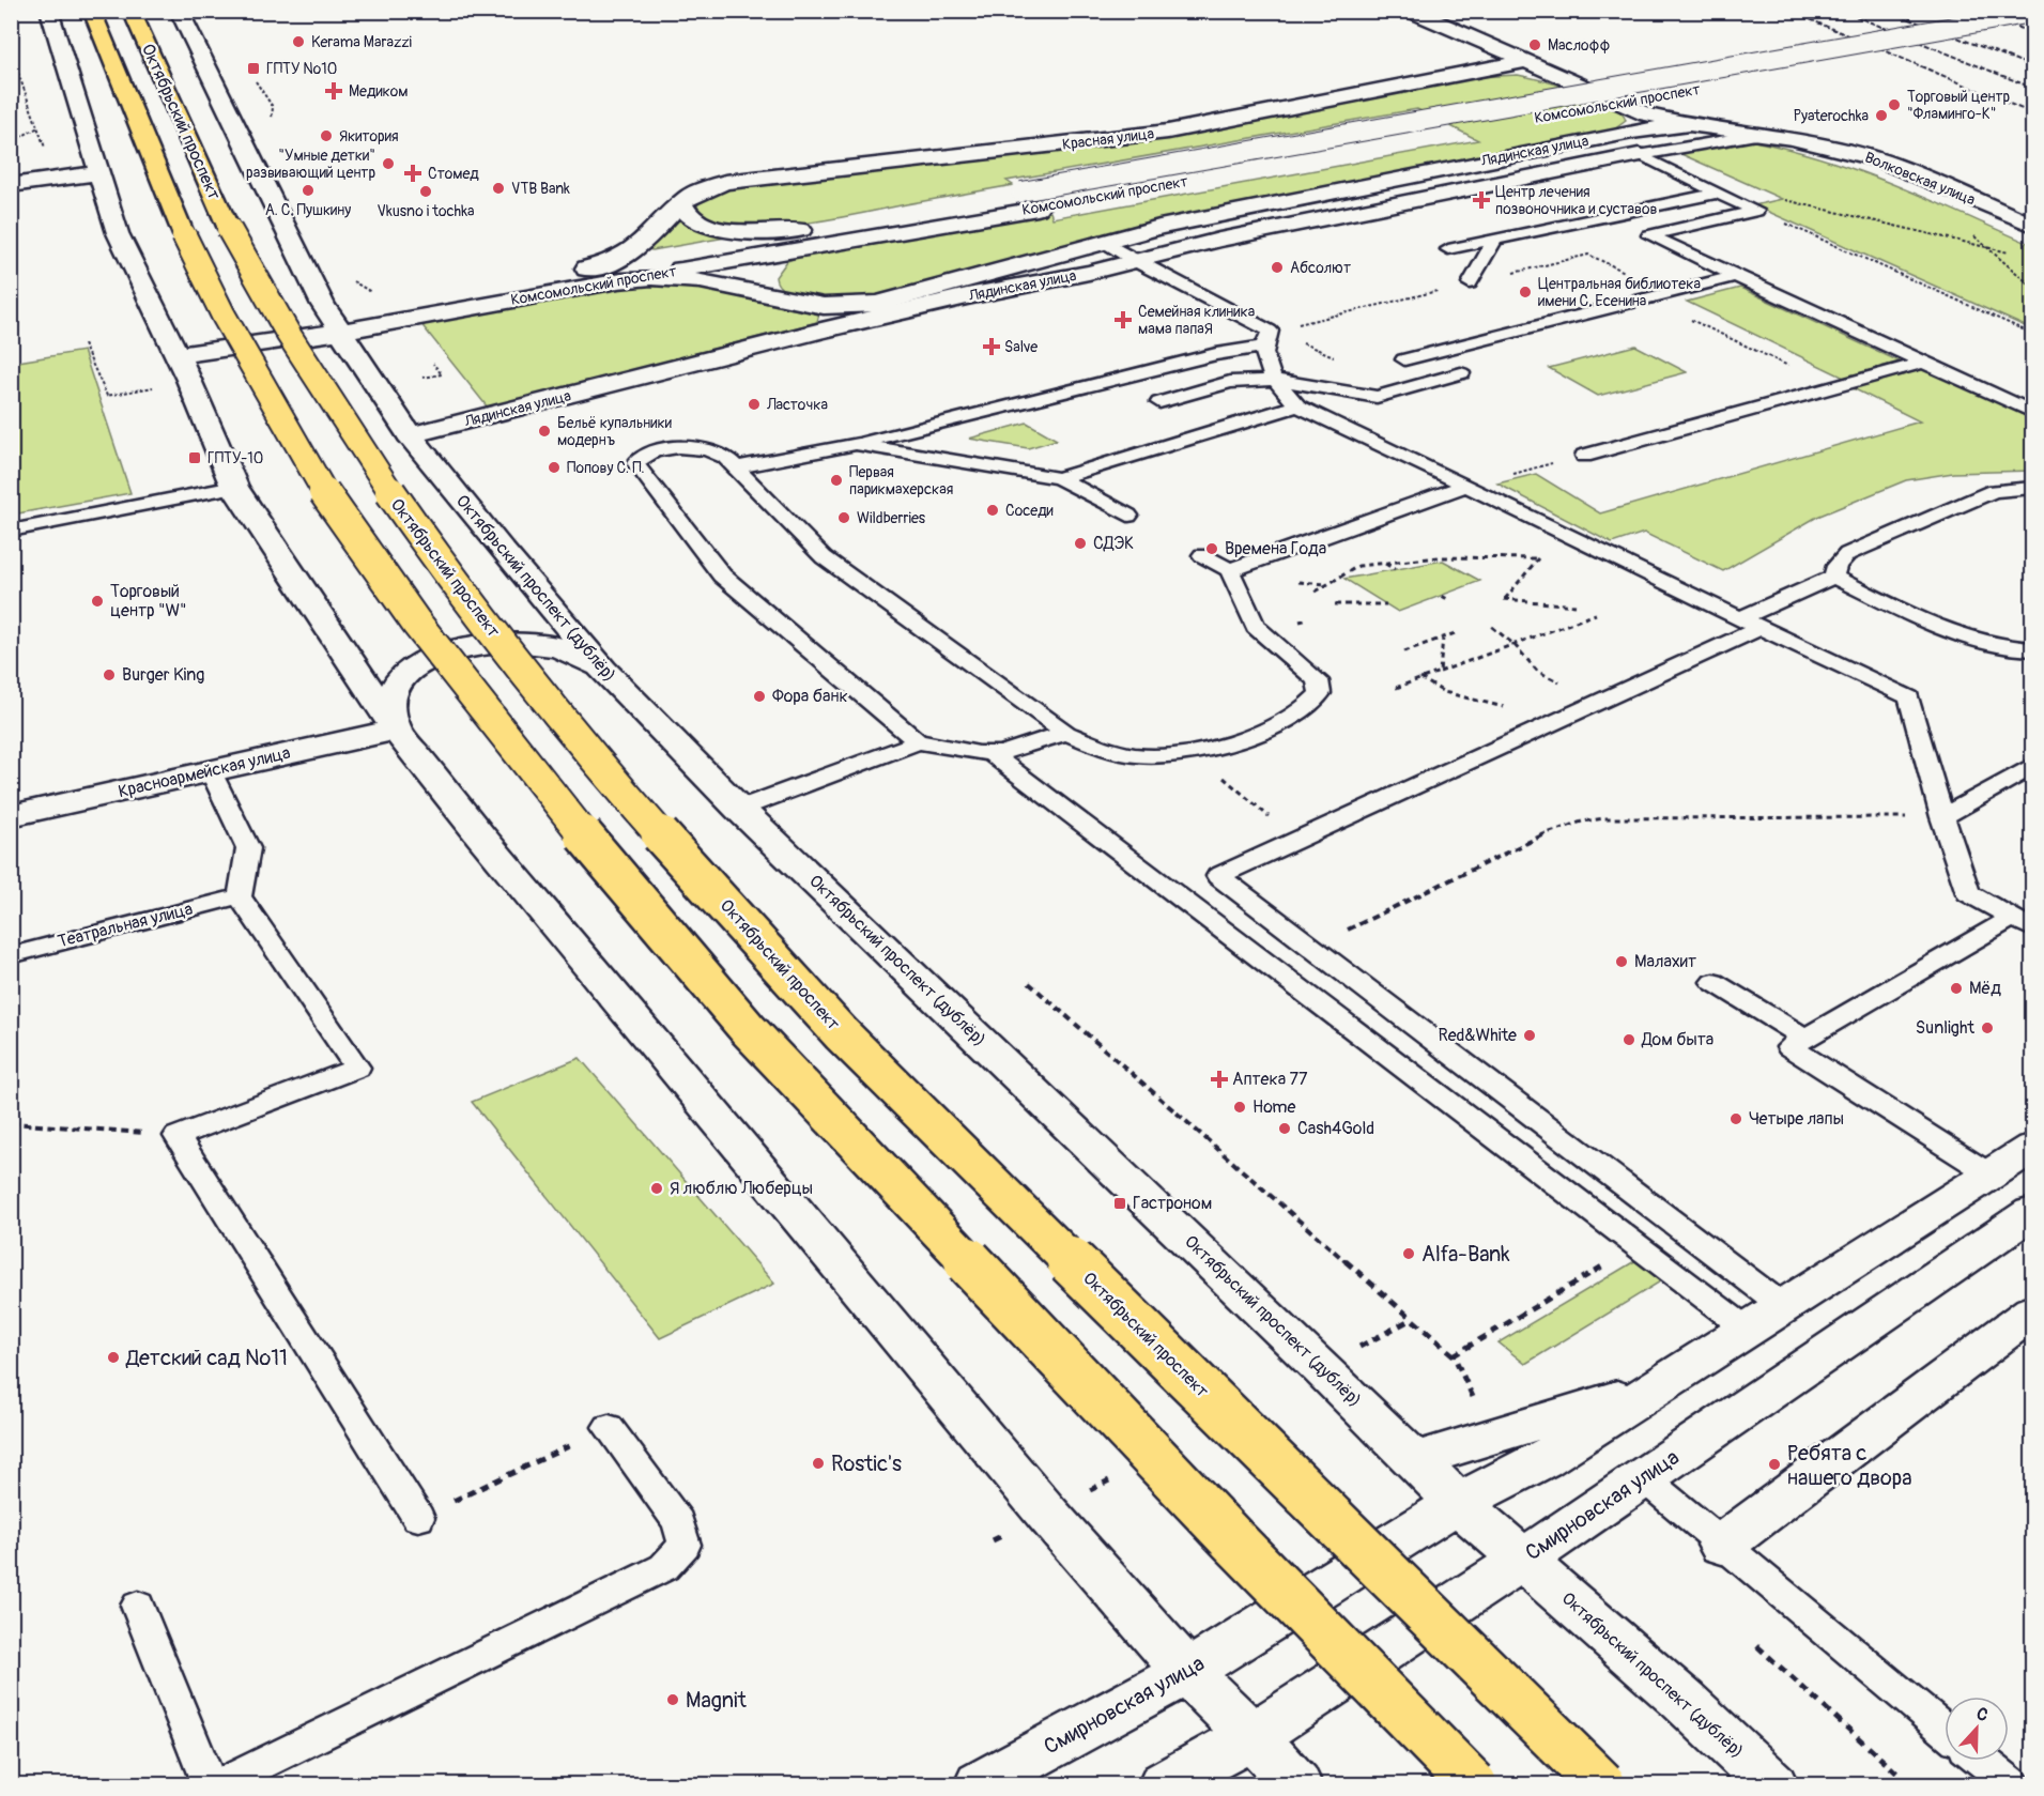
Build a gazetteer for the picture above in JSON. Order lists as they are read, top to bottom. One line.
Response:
{"streets":{"main road":["Комсомольский проспект","Октябрьский проспект","Красная улица","Лядинская улица","Волковская улица","Октябрьский проспект (дублёр)","Красноармейская улица","Смирновская улица"],"lane":["Театральная улица"]},"crossings":[["Комсомольский проспект","Лядинская улица"],["Комсомольский проспект","Октябрьский проспект (дублёр)"],["Лядинская улица","Волковская улица"],["Лядинская улица","Октябрьский проспект (дублёр)"],["Октябрьский проспект (дублёр)","Смирновская улица"]],"places":{"other":["Kerama Marazzi","Маслофф","Торговый центр \"Фламинго-К\"","Pyaterochka","Якитория","\"Умные детки\" развивающий центр","VTB Bank","А. С. Пушкину","Vkusno i tochka","Абсолют","Центральная библиотека имени С. Есенина","Ласточка","Бельё купальники модернъ","Попову С. П.","Первая парикмахерская","Соседи","Wildberries","СДЭК","Времена Года","Торговый центр \"W\"","Burger King","Фора банк","Малахит","Мёд","Sunlight","Red&White","Дом быта","Home","Четыре лапы","Cash4Gold","Я люблю Люберцы","Alfa-Bank","Детский сад №11","Rostic's","Ребята с нашего двора","Magnit"],"transit":["ГПТУ №10","ГПТУ-10","Гастроном"],"health":["Медиком","Стомед","Центр лечения позвоночника и суставов","Семейная клиника мама папаЯ","Salve","Аптека 77"]},"north":"top"}
